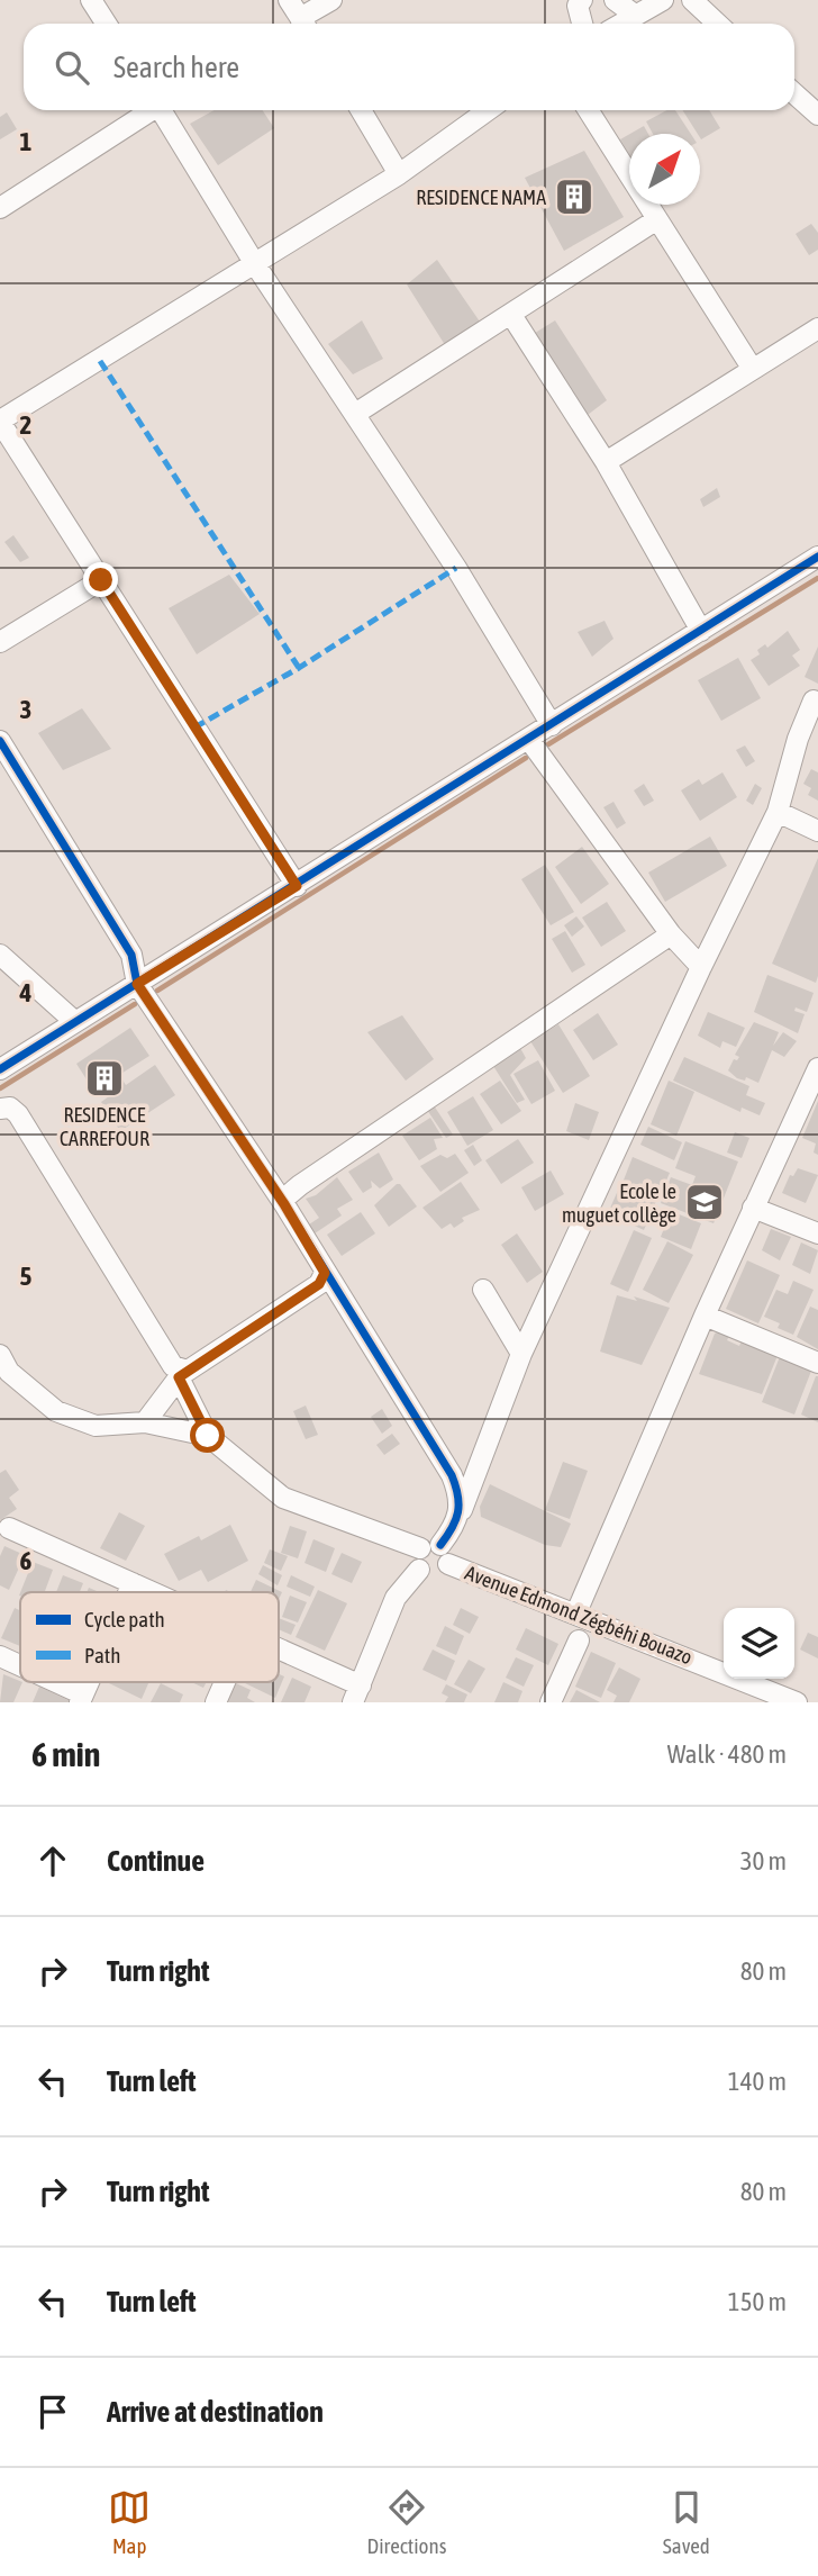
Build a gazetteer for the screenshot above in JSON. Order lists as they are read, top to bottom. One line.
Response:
{"streets":{"street":["Avenue Edmond Zégbéhi Bouazo"]},"places":{"building":["RESIDENCE NAMA","RESIDENCE CARREFOUR"],"school or university":["Ecole le muguet collège"]},"legend":["Cycle path","Path"],"north":"top right","page":{"search":"Search here","heading":["6 min","Walk · 480 m"],"list":[["Continue","30 m"],["Turn right","80 m"],["Turn left","140 m"],["Turn right","80 m"],["Turn left","150 m"],"Arrive at destination"],"nav":["Map","Directions","Saved"]},"grid":{"rows":["1","2","3","4","5","6"]}}
